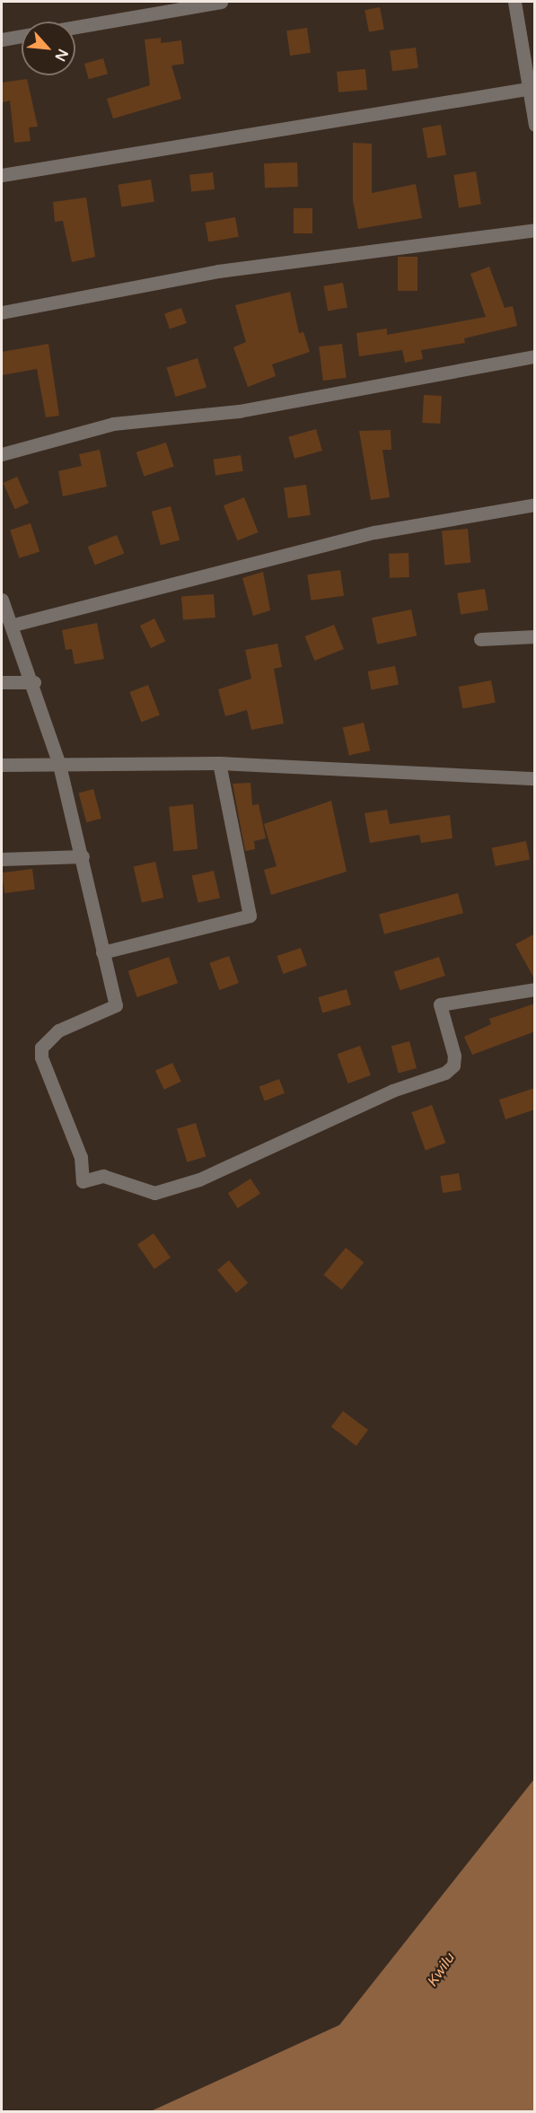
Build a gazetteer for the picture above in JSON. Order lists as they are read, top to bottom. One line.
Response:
{"water":["Kwilu"],"north":"bottom right"}
